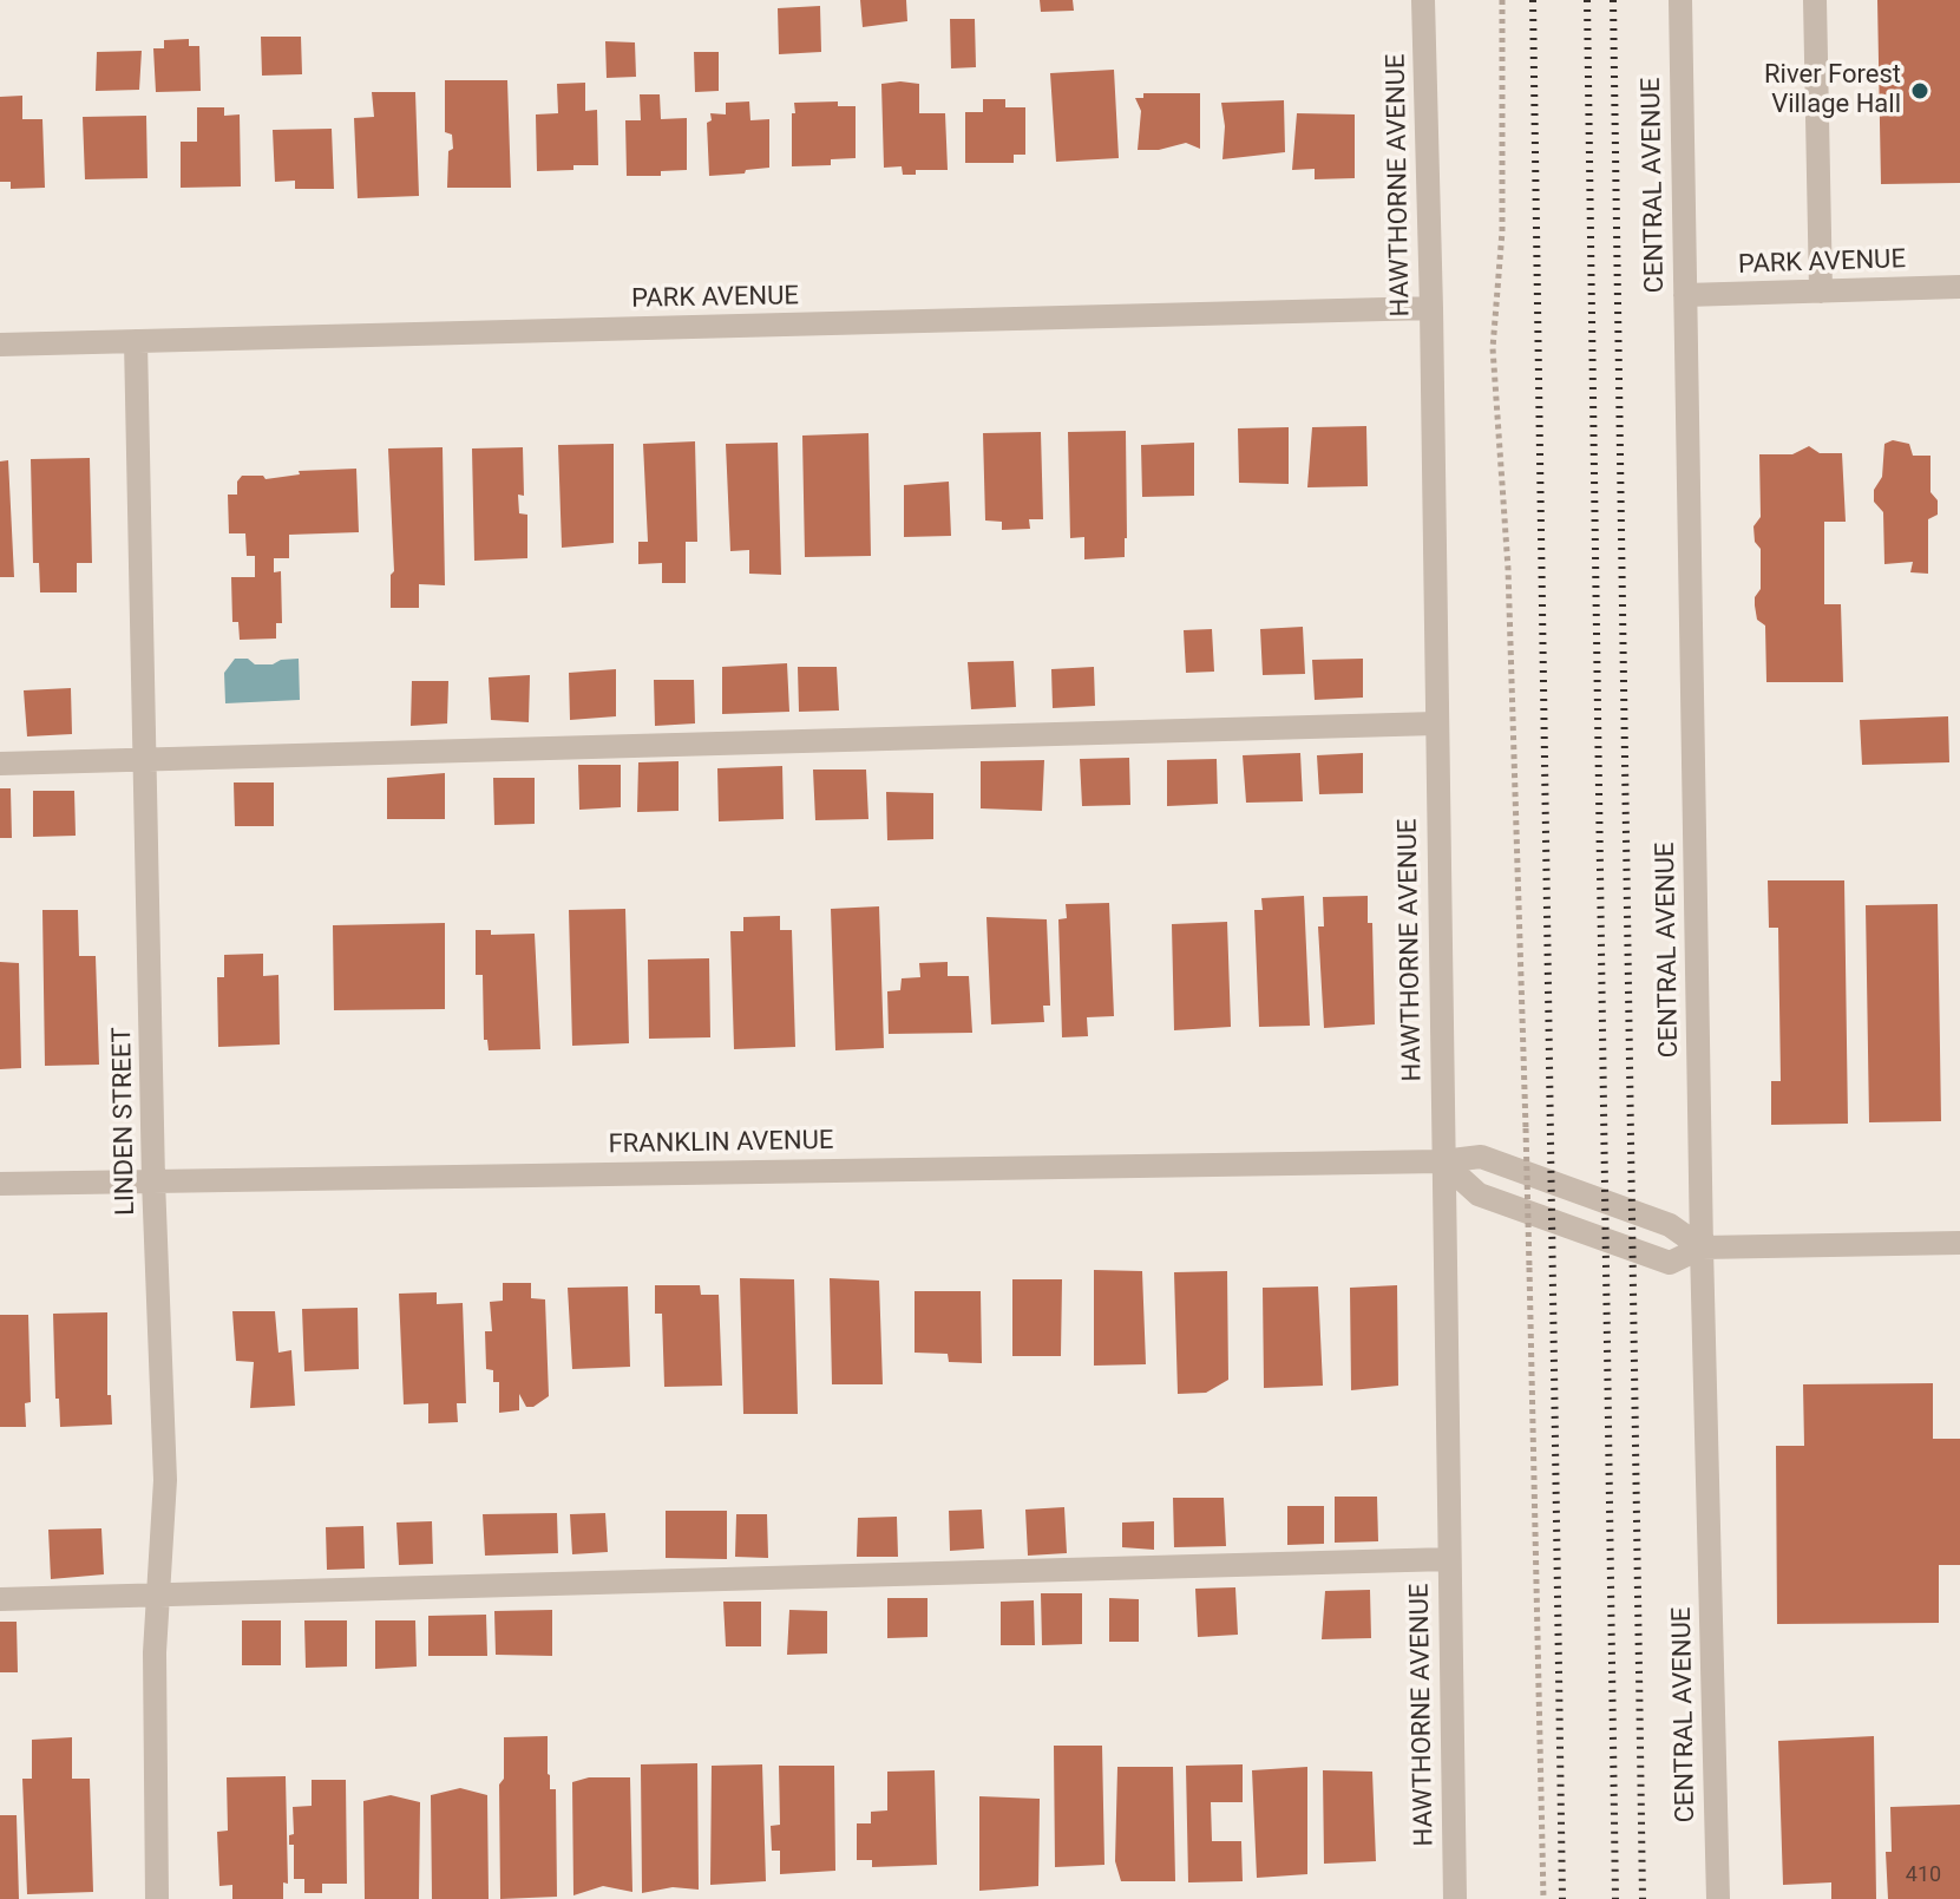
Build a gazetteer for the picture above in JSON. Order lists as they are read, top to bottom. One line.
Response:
{"streets":{"street":["HAWTHORNE AVENUE","CENTRAL AVENUE","PARK AVENUE","LINDEN STREET","FRANKLIN AVENUE"]},"crossings":[["HAWTHORNE AVENUE","PARK AVENUE"],["HAWTHORNE AVENUE","FRANKLIN AVENUE"],["CENTRAL AVENUE","PARK AVENUE"],["CENTRAL AVENUE","FRANKLIN AVENUE"],["PARK AVENUE","LINDEN STREET"],["LINDEN STREET","FRANKLIN AVENUE"]],"places":["River Forest Village Hall"],"house_numbers":["410"]}
